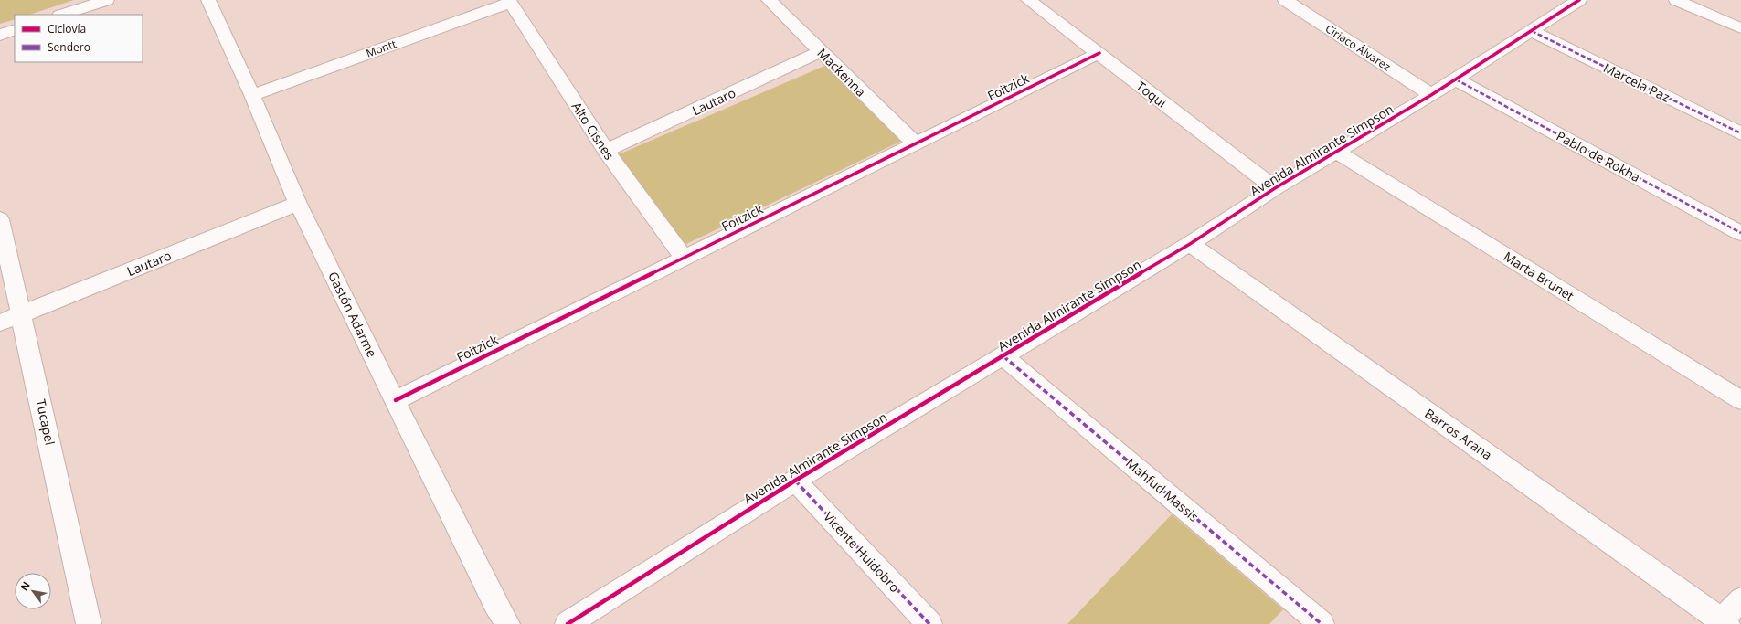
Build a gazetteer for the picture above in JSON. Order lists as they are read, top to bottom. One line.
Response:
{"streets":{"street":["Ciriaco Álvarez","Montt","Mackenna","Marcela Paz","Foitzick","Toqui","Lautaro","Alto Cisnes","Avenida Almirante Simpson","Pablo de Rokha","Marta Brunet","Gastón Adarme","Tucapel","Barros Arana","Mahfud Massis","Vicente Huidobro"]},"crossings":[["Ciriaco Álvarez","Avenida Almirante Simpson"],["Montt","Alto Cisnes"],["Montt","Gastón Adarme"],["Mackenna","Foitzick"],["Mackenna","Lautaro"],["Marcela Paz","Avenida Almirante Simpson"],["Foitzick","Toqui"],["Foitzick","Alto Cisnes"],["Foitzick","Gastón Adarme"],["Toqui","Avenida Almirante Simpson"],["Lautaro","Alto Cisnes"],["Lautaro","Gastón Adarme"],["Lautaro","Tucapel"],["Avenida Almirante Simpson","Pablo de Rokha"],["Avenida Almirante Simpson","Marta Brunet"],["Avenida Almirante Simpson","Barros Arana"],["Avenida Almirante Simpson","Mahfud Massis"],["Avenida Almirante Simpson","Vicente Huidobro"]],"legend":["Ciclovía","Sendero"],"north":"top left"}
